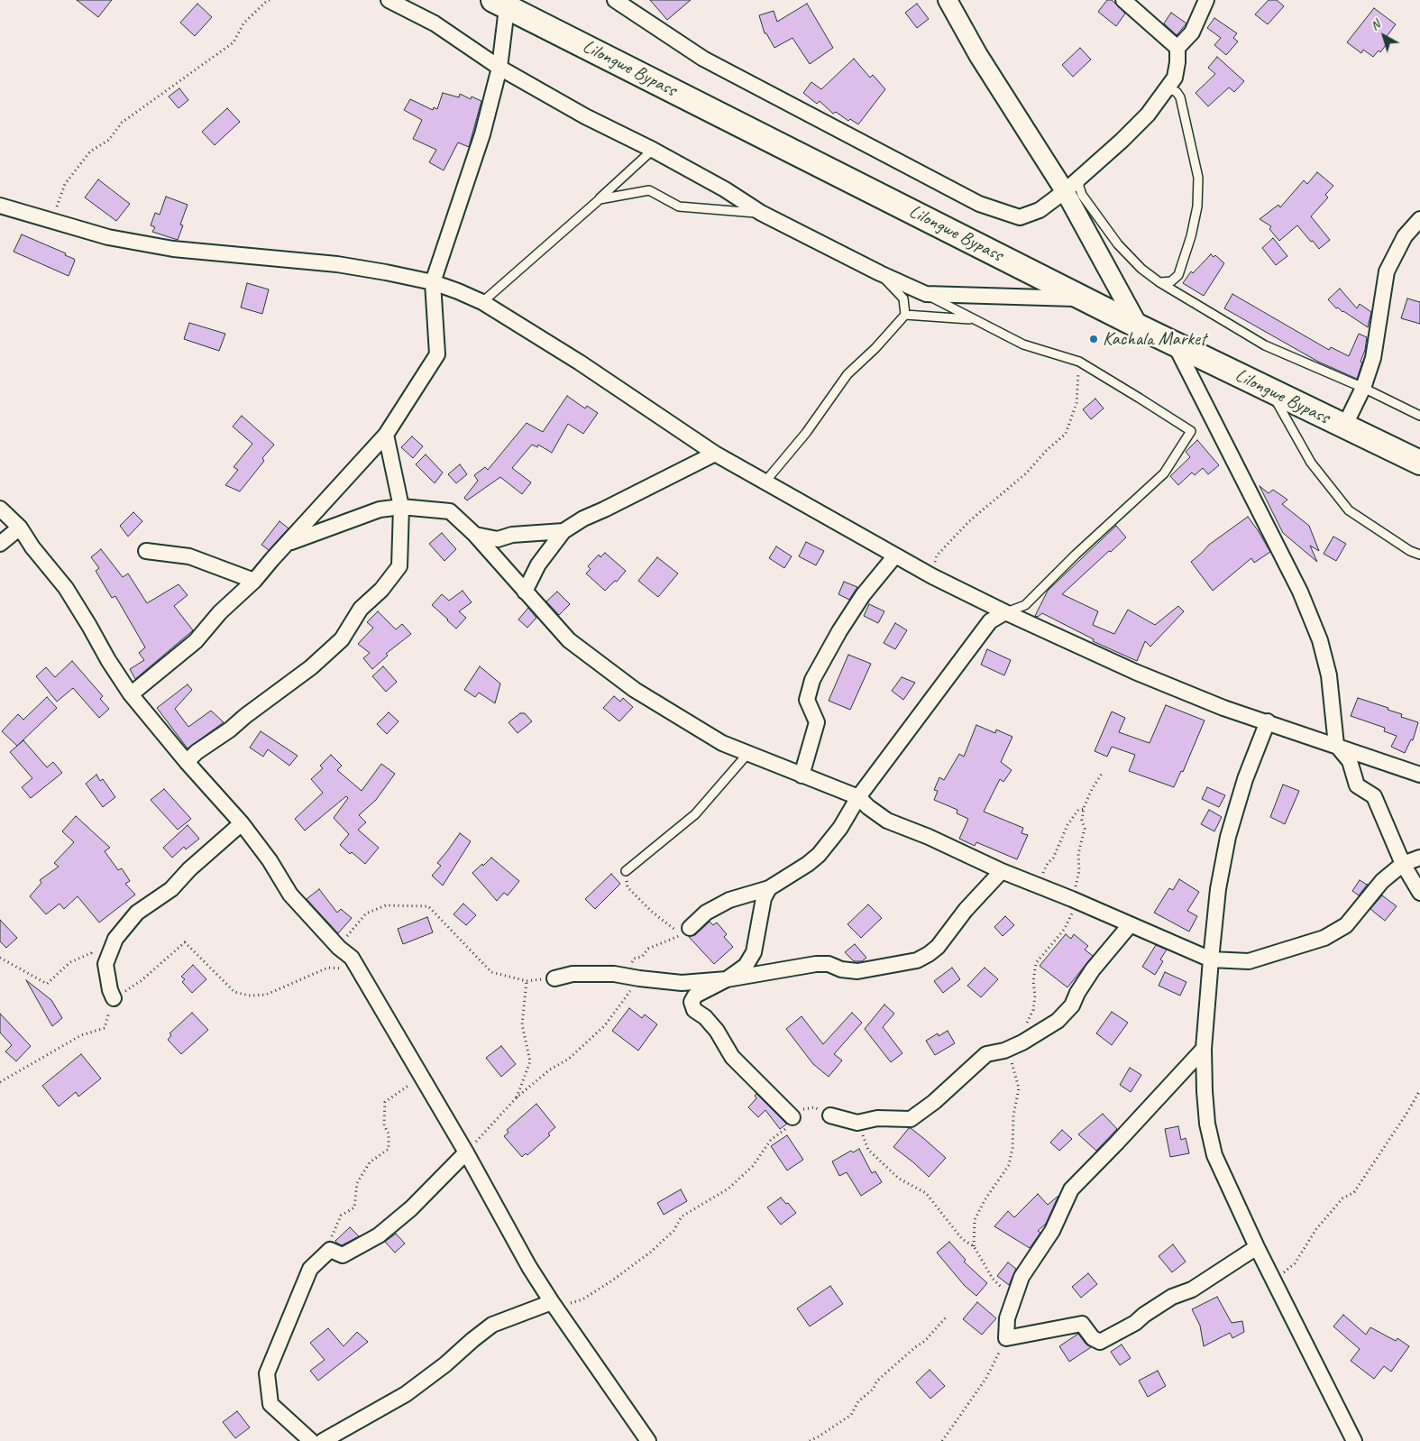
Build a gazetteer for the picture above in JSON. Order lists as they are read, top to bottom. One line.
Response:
{"streets":{"main road":["Lilongwe Bypass"]},"places":["Kachala Market"],"north":"top left"}
